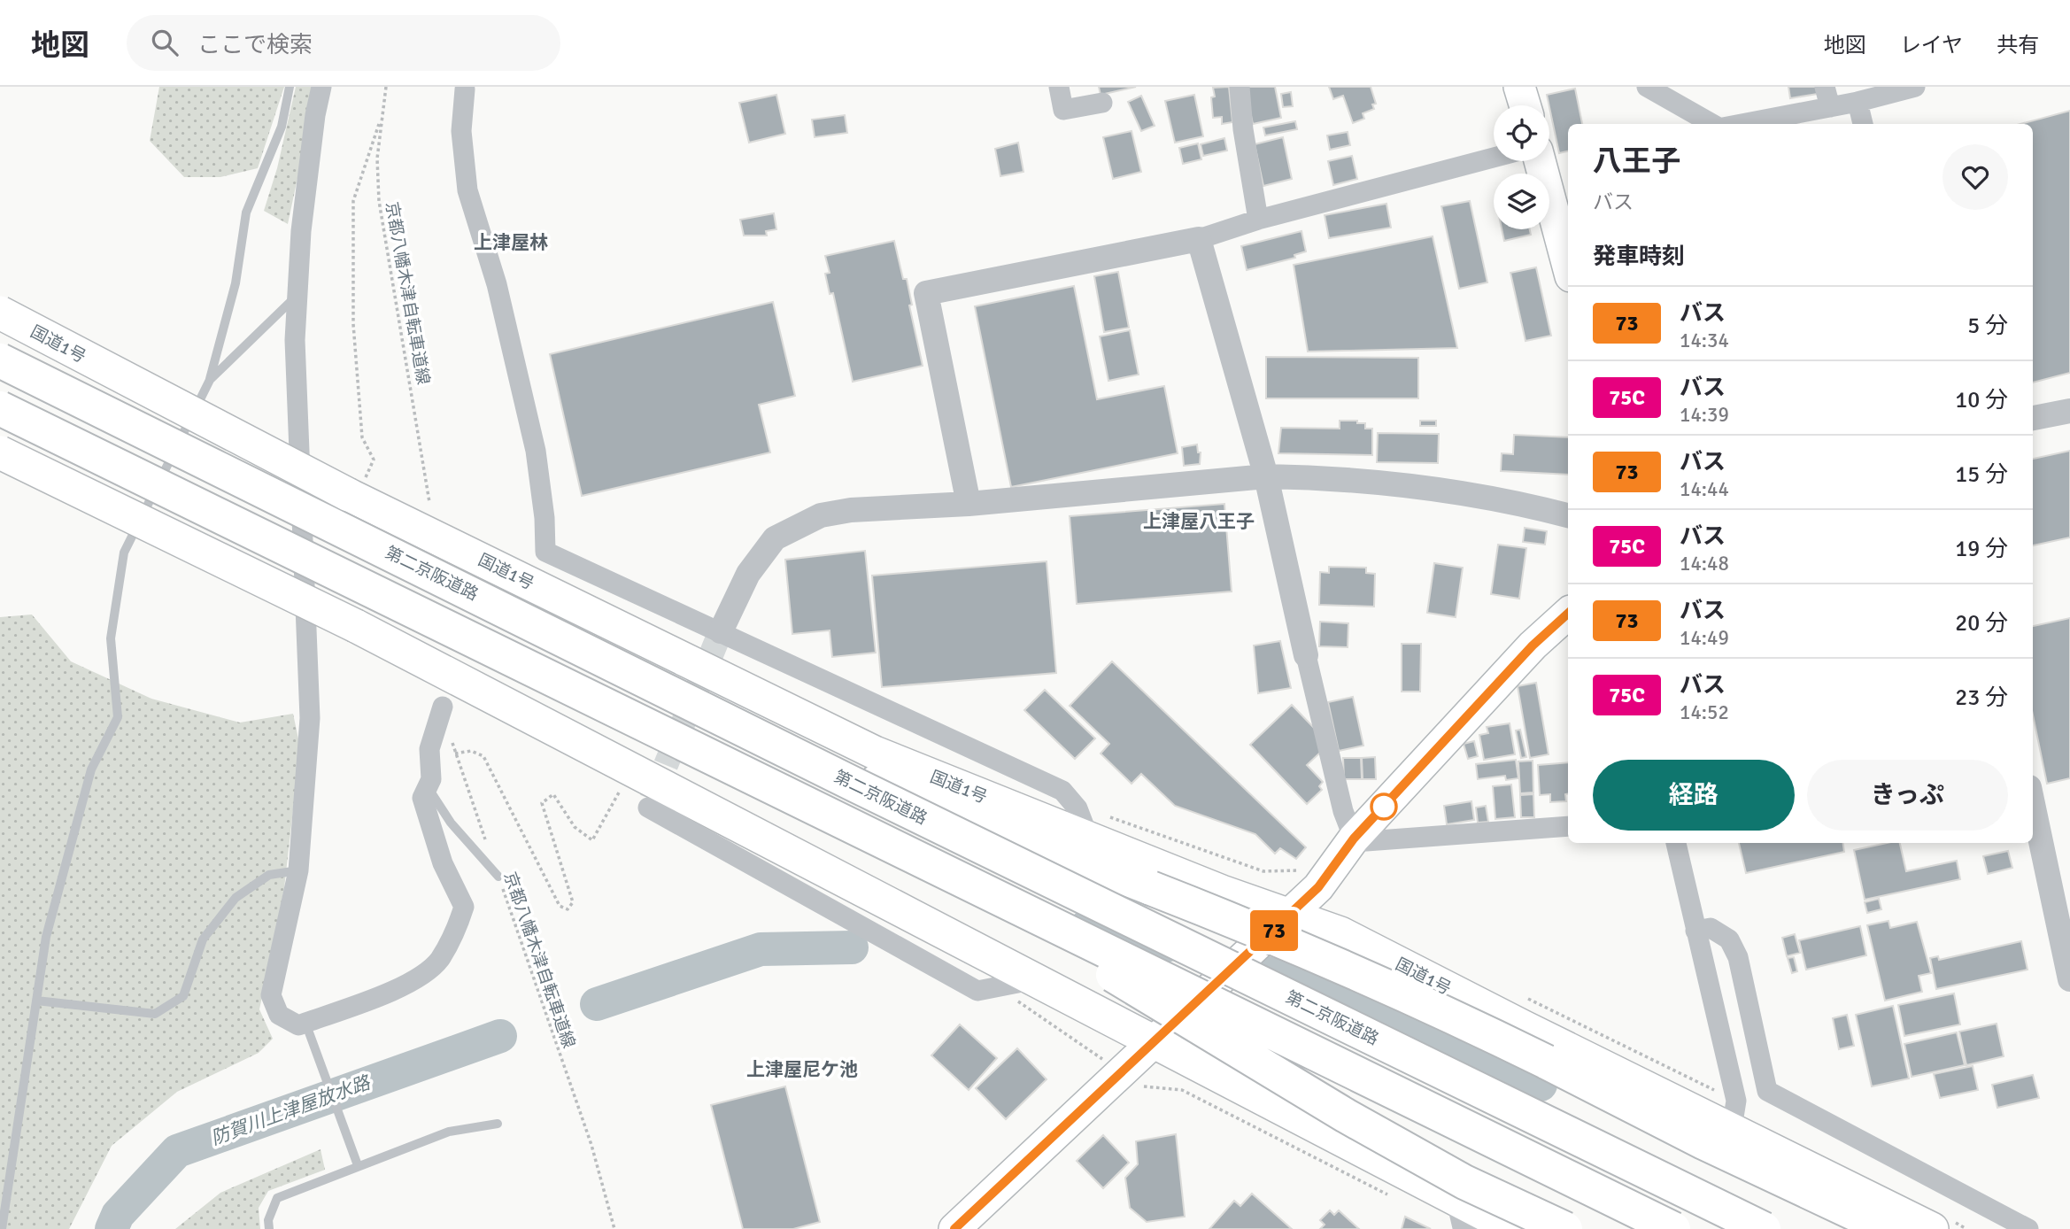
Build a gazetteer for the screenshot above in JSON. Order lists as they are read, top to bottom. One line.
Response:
{"streets":{"highway":["国道1号","第二京阪道路"],"path":["京都八幡木津自転車道線"]},"districts":["上津屋林","上津屋八王子","上津屋尼ケ池"],"water":["防賀川上津屋放水路"],"lines":["bus line 73"],"page":{"header":"地図","search":"ここで検索","nav":["地図","レイヤ","共有"],"on_map":"73","heading":[["八王子","バス"],"発車時刻"],"list":[{"mark":"73","name":"バス","note":"14:34","value":"5 分"},{"mark":"75C","name":"バス","note":"14:39","value":"10 分"},{"mark":"73","name":"バス","note":"14:44","value":"15 分"},{"mark":"75C","name":"バス","note":"14:48","value":"19 分"},{"mark":"73","name":"バス","note":"14:49","value":"20 分"},{"mark":"75C","name":"バス","note":"14:52","value":"23 分"}],"buttons":["経路","きっぷ"]}}
